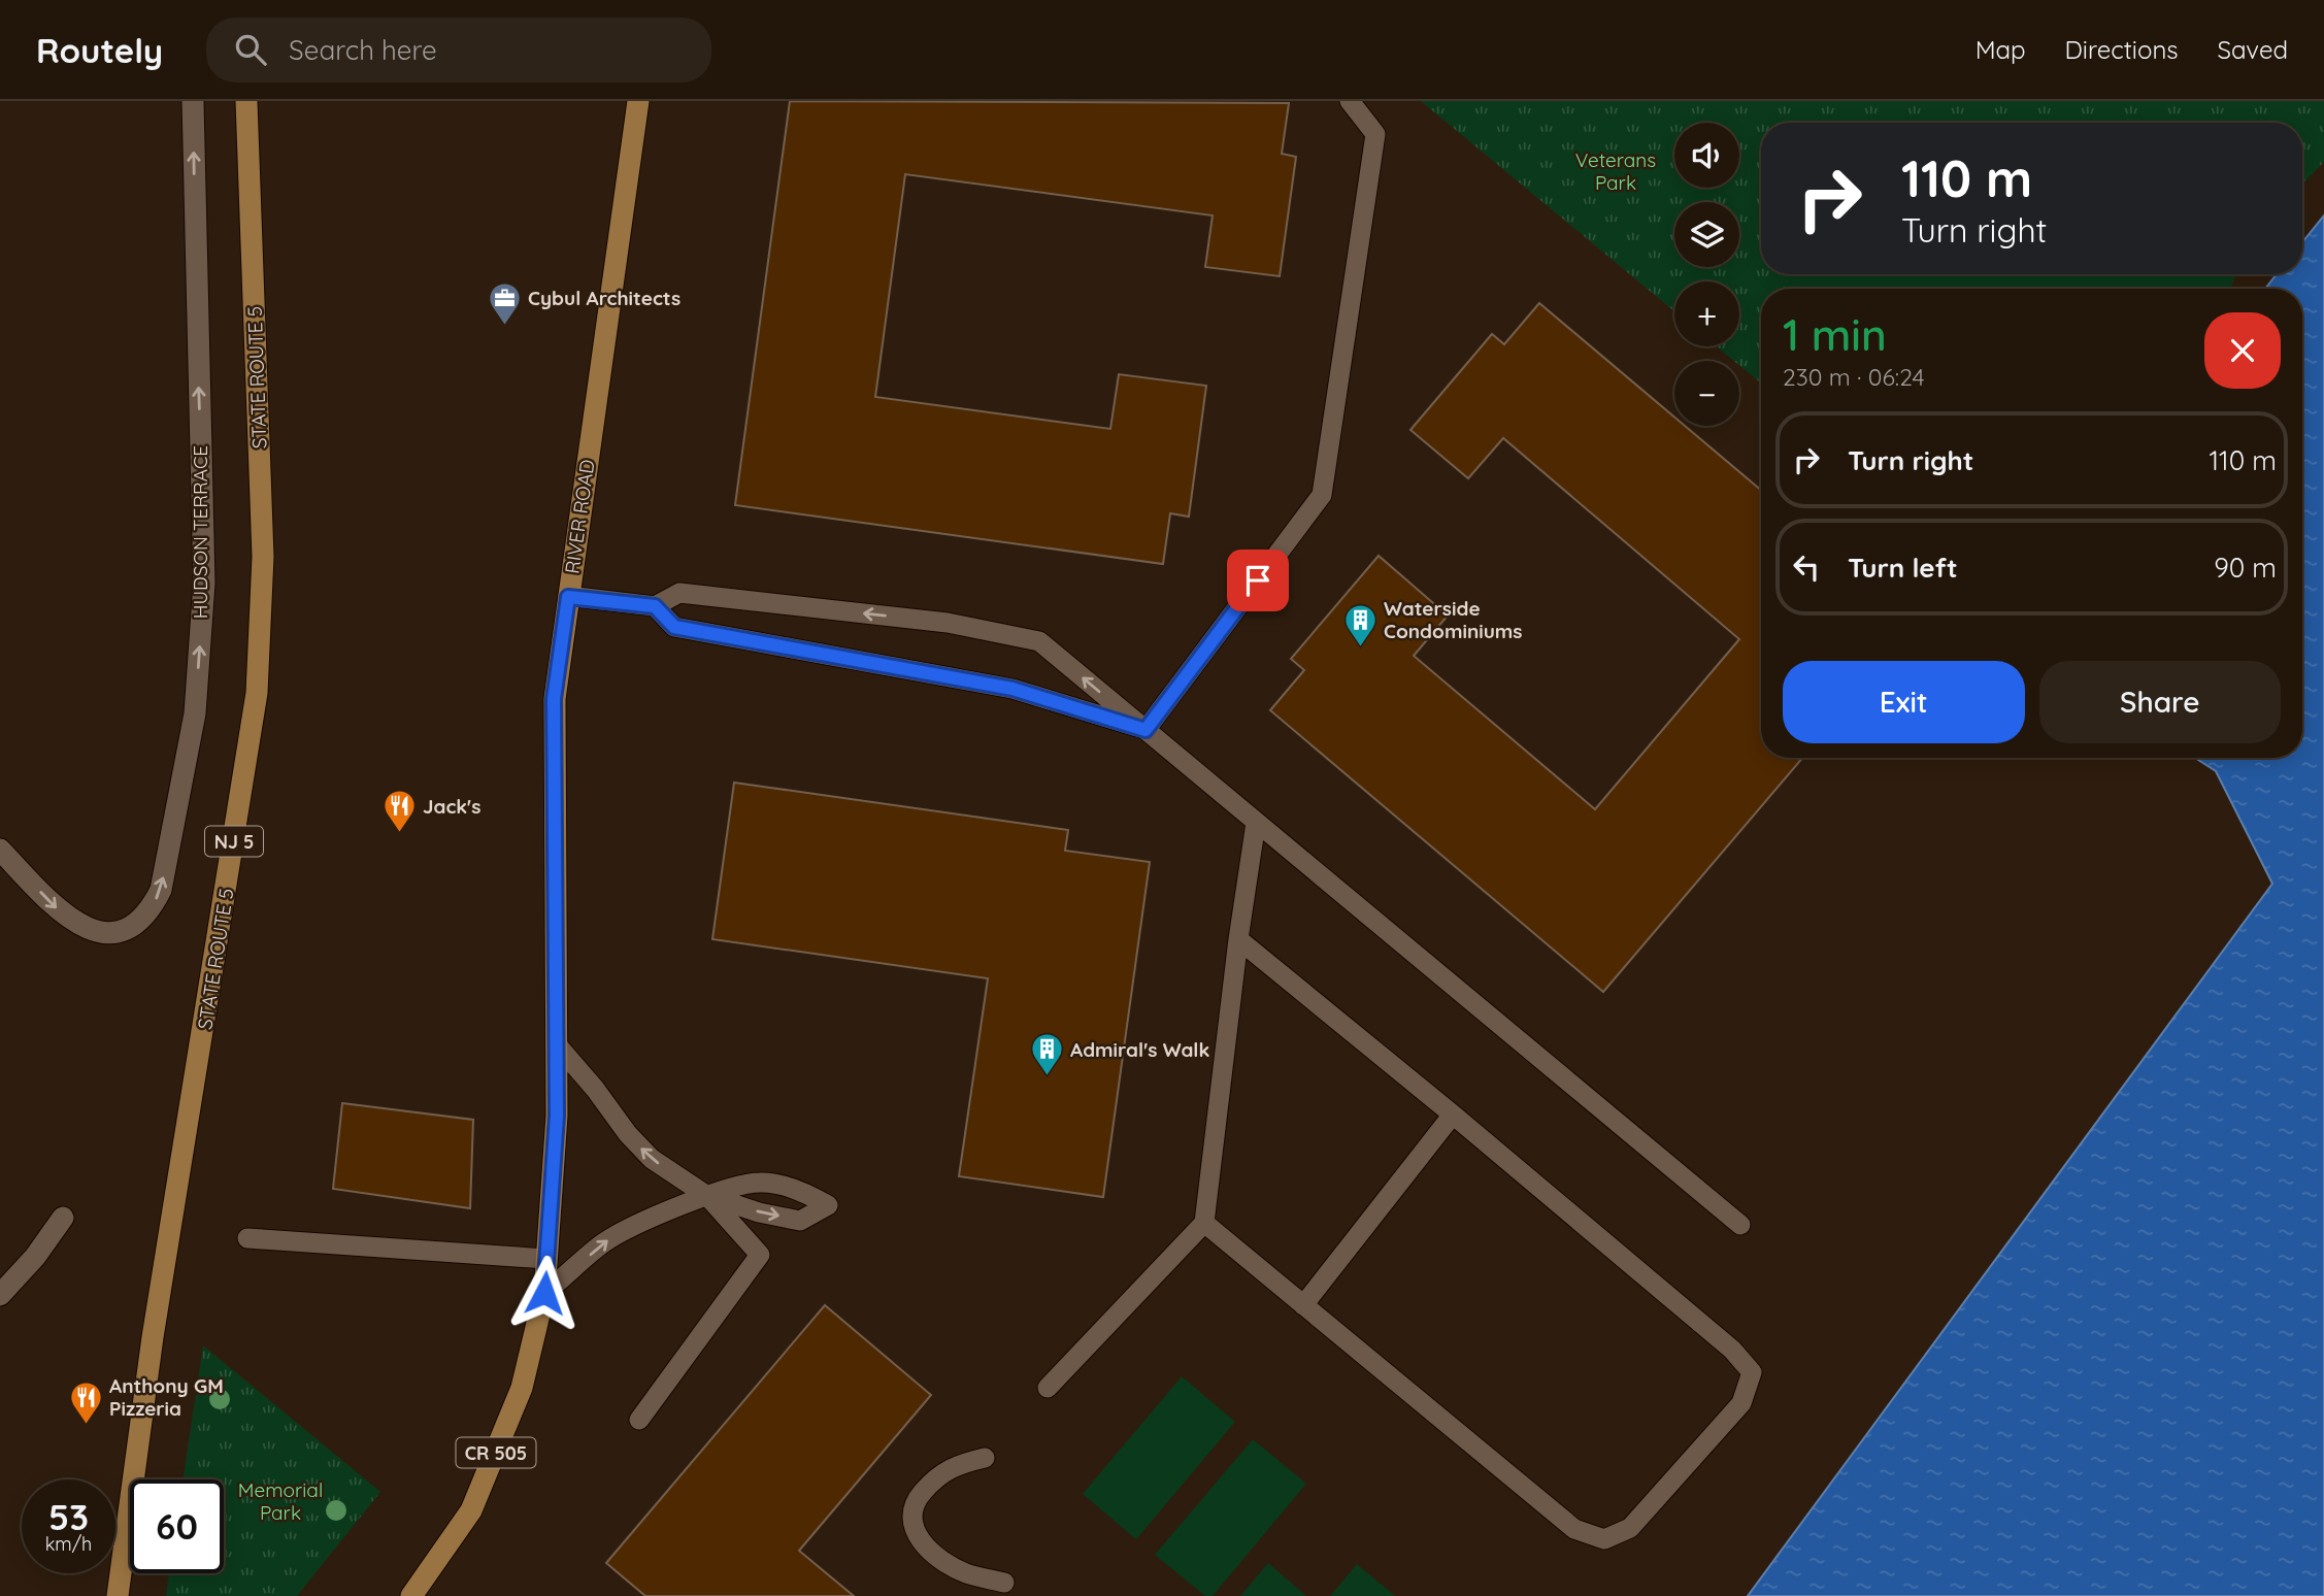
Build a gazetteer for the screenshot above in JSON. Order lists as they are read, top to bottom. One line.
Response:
{"streets":{"main road":["STATE ROUTE 5","RIVER ROAD","NJ 5","CR 505"],"street":["HUDSON TERRACE"]},"parks":["Veterans Park","Memorial Park"],"places":{"office":["Cybul Architects"],"building":["Waterside Condominiums","Admiral's Walk"],"restaurant":["Jack's","Anthony GM Pizzeria"]},"page":{"header":"Routely","search":"Search here","nav":["Map","Directions","Saved"],"map_buttons":["+","−"],"turn":["110 m","Turn right"],"heading":["1 min","230 m · 06:24"],"list":[{"name":"Turn right","value":"110 m"},{"name":"Turn left","value":"90 m"}],"buttons":["Exit","Share"],"speed":"53 km/h","limit":"60"}}
